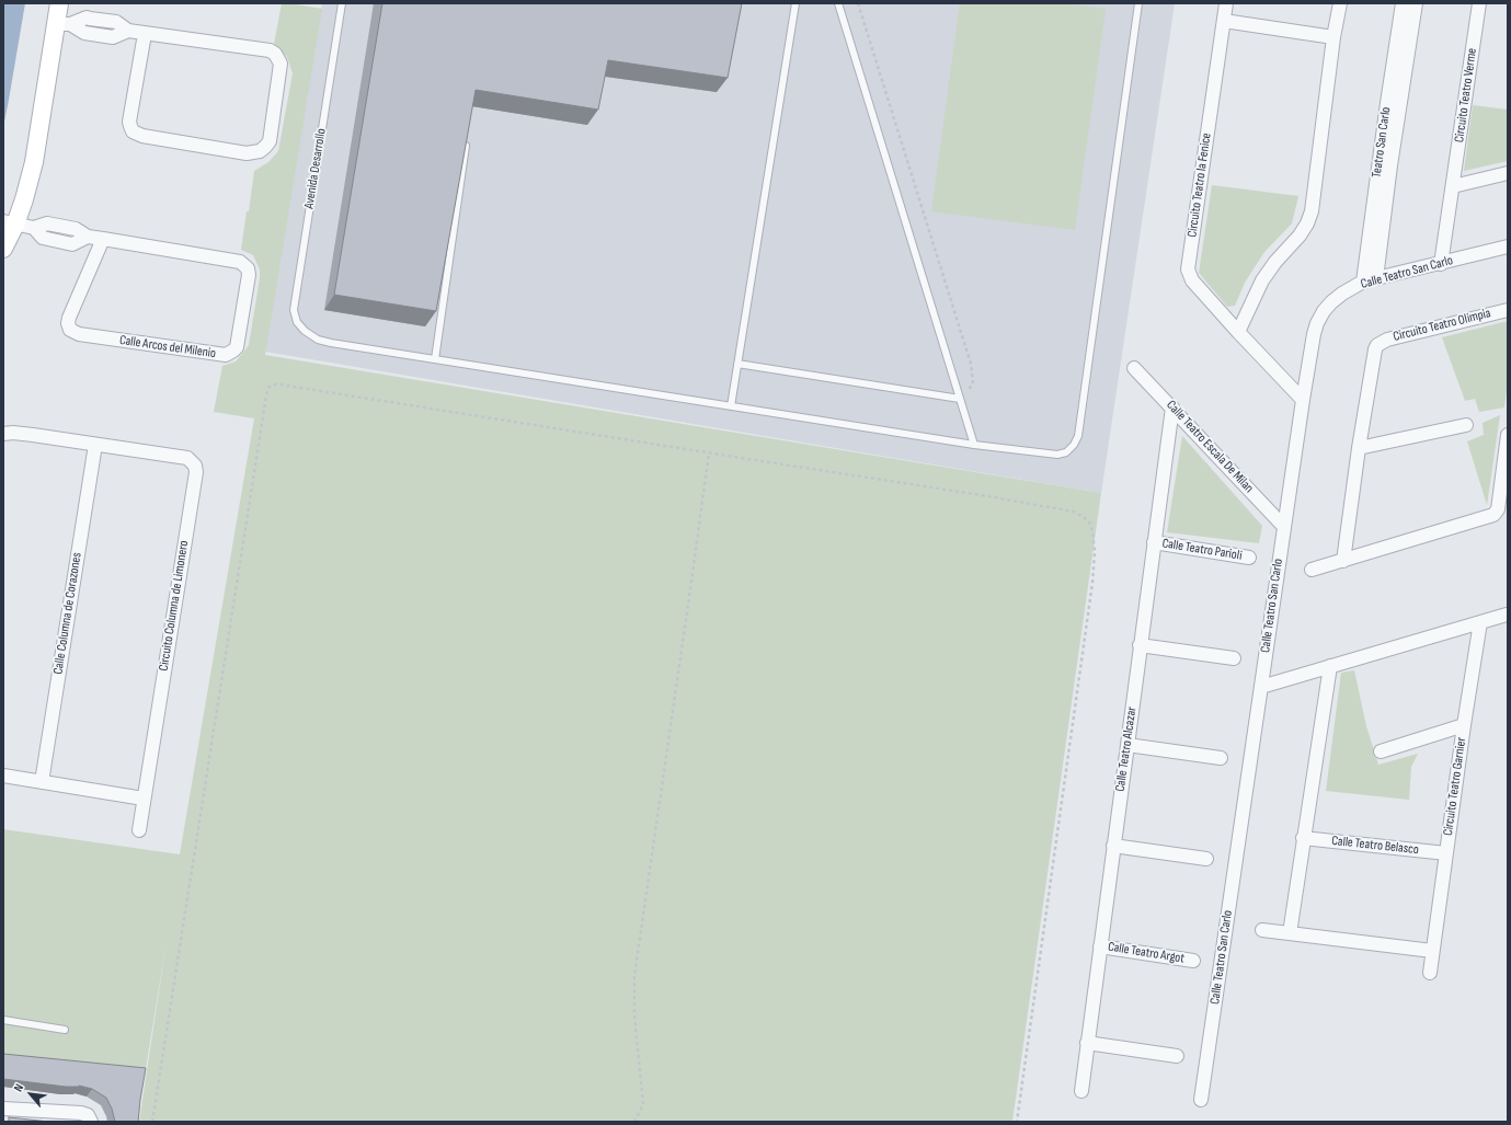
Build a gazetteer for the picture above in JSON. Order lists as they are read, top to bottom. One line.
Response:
{"streets":{"street":["Circuito Teatro Verme","Teatro San Carlo","Circuito Teatro la Fenice","Calle Teatro San Carlo","Circuito Teatro Olimpia","Calle Arcos del Milenio","Calle Teatro Escala De Milan","Calle Teatro Parioli","Circuito Columna de Limonero","Calle Columna de Corazones","Calle Teatro Alcazar","Circuito Teatro Garnier","Calle Teatro Belasco","Calle Teatro Argot"],"lane":["Avenida Desarrollo"]},"crossings":[["Circuito Teatro Verme","Calle Teatro San Carlo"],["Teatro San Carlo","Calle Teatro San Carlo"],["Circuito Teatro la Fenice","Calle Teatro San Carlo"],["Calle Teatro San Carlo","Calle Teatro Escala De Milan"],["Calle Teatro Escala De Milan","Calle Teatro Alcazar"],["Calle Teatro Parioli","Calle Teatro Alcazar"],["Circuito Columna de Limonero","Calle Columna de Corazones"],["Calle Teatro Alcazar","Calle Teatro Argot"],["Circuito Teatro Garnier","Calle Teatro Belasco"]],"north":"top left"}
